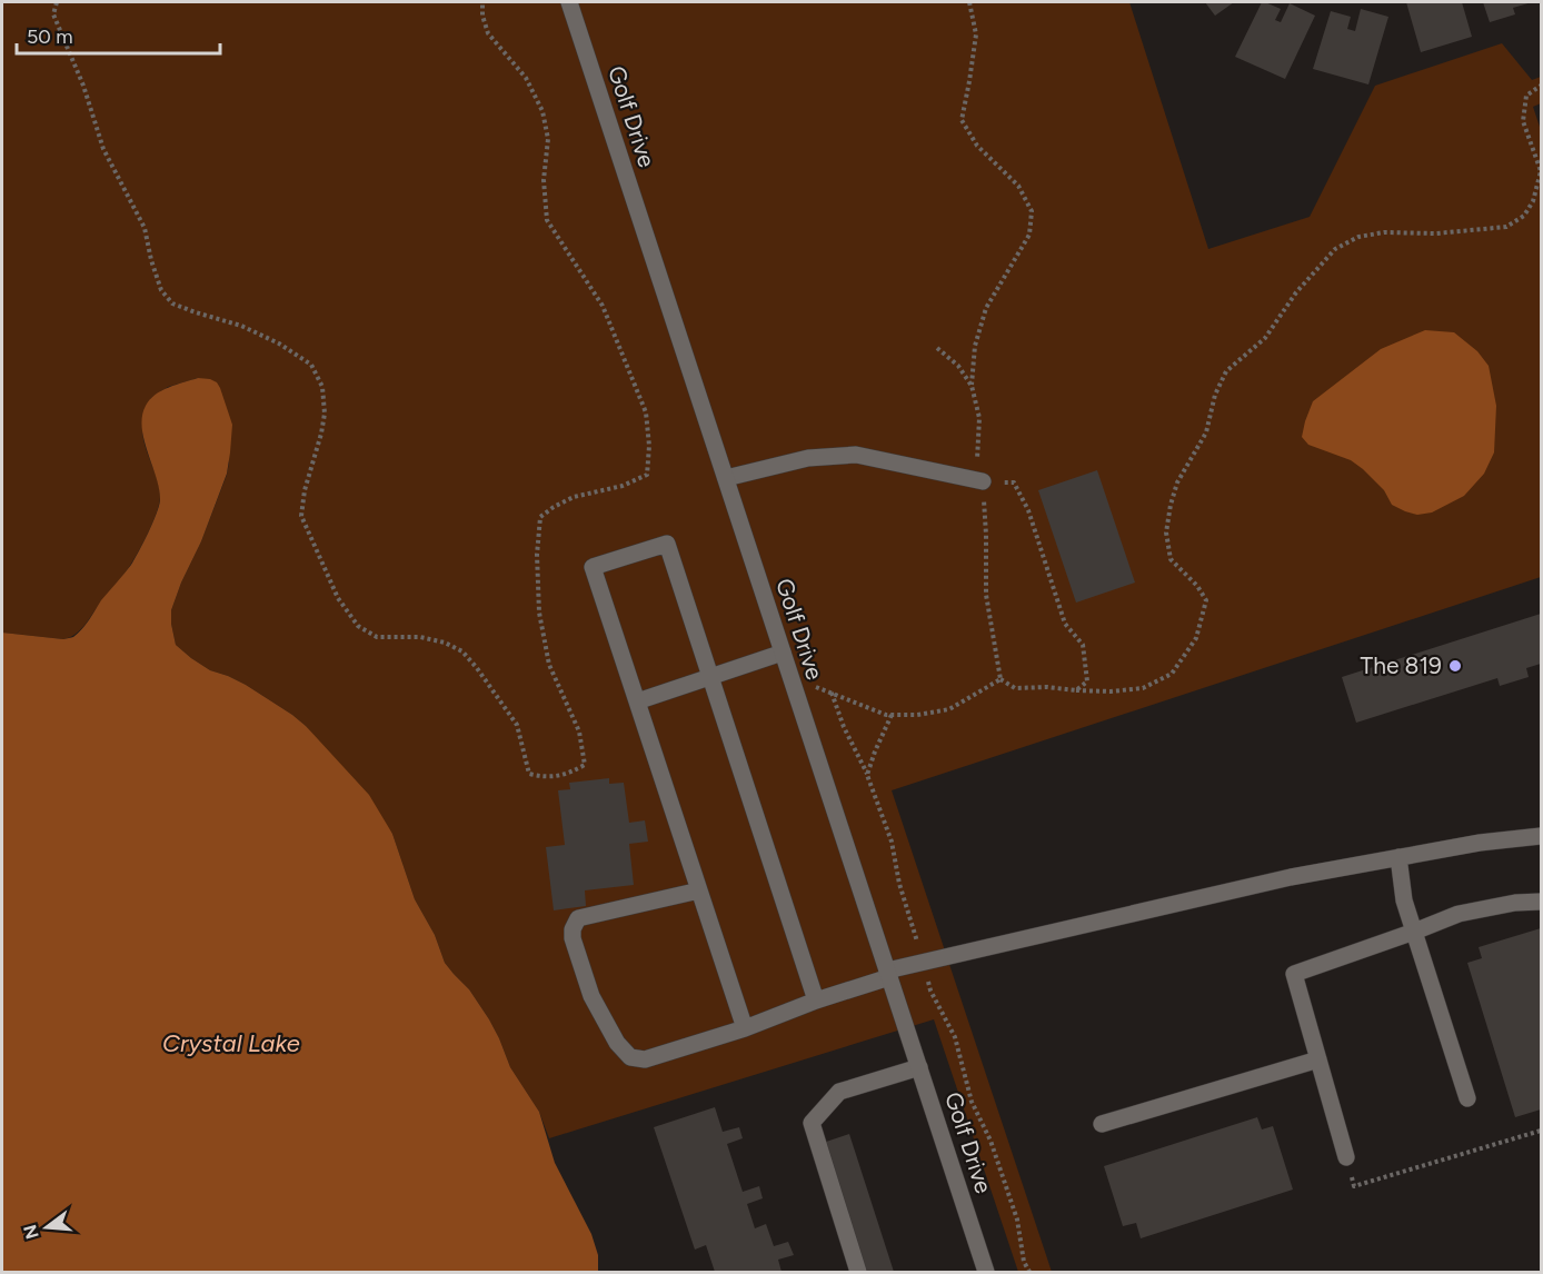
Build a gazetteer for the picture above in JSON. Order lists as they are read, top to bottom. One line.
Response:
{"streets":{"street":["Golf Drive"]},"water":["Crystal Lake"],"places":["The 819"],"scale_bar":"50 m","north":"left"}
